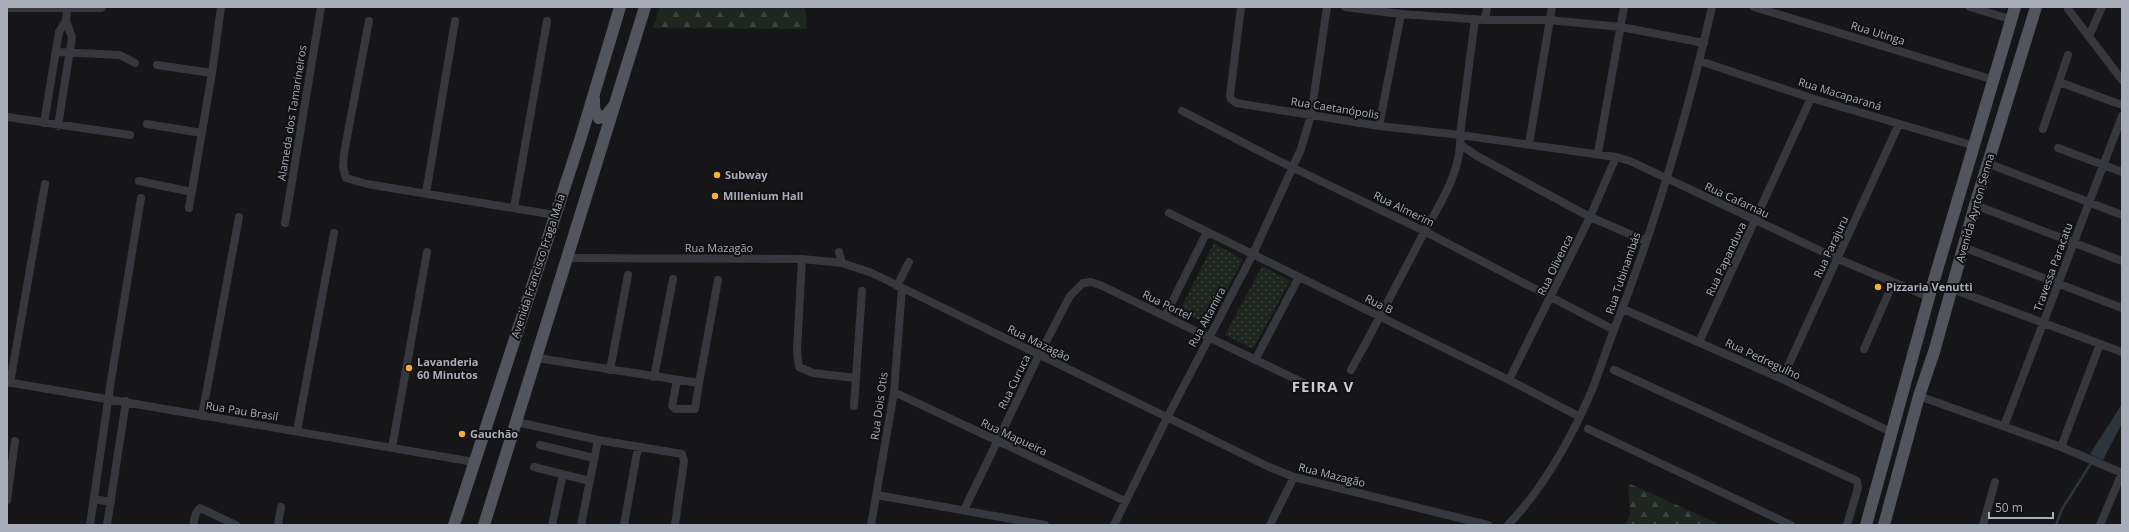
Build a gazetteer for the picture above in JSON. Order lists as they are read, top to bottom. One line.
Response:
{"streets":{"main road":["Avenida Ayrton Senna","Avenida Francisco Fraga Maia"],"street":["Rua Utinga","Rua Macaparaná","Rua Caetanópolis","Alameda dos Tamarineiros","Rua Cafarnau","Rua Almerim","Rua Parajuru","Rua Mazagão","Rua Papanduva","Rua Olivenca","Travessa Paracatu","Rua Tubinambás","Rua B","Rua Portel","Rua Altamira","Rua Pedregulho","Rua Curuca","Rua Dois Otis","Rua Pau Brasil","Rua Mapueira"]},"crossings":[["Rua Utinga","Avenida Ayrton Senna"],["Rua Macaparaná","Avenida Ayrton Senna"],["Rua Macaparaná","Rua Parajuru"],["Rua Macaparaná","Rua Papanduva"],["Rua Macaparaná","Rua Tubinambás"],["Rua Caetanópolis","Rua Cafarnau"],["Rua Caetanópolis","Rua Altamira"],["Rua Cafarnau","Avenida Ayrton Senna"],["Rua Cafarnau","Rua Parajuru"],["Rua Cafarnau","Rua Papanduva"],["Rua Cafarnau","Rua Olivenca"],["Rua Cafarnau","Rua Tubinambás"],["Avenida Ayrton Senna","Rua Pedregulho"],["Rua Almerim","Rua Olivenca"],["Rua Almerim","Rua Tubinambás"],["Rua Almerim","Rua Altamira"],["Rua Parajuru","Rua Pedregulho"],["Rua Mazagão","Rua Altamira"],["Rua Mazagão","Rua Curuca"],["Rua Mazagão","Rua Dois Otis"],["Rua Papanduva","Rua Pedregulho"],["Rua Olivenca","Rua B"],["Avenida Francisco Fraga Maia","Rua Pau Brasil"],["Rua Tubinambás","Rua B"],["Rua Tubinambás","Rua Pedregulho"],["Rua B","Rua Altamira"],["Rua Portel","Rua Altamira"],["Rua Portel","Rua Curuca"],["Rua Altamira","Rua Mapueira"],["Rua Curuca","Rua Mapueira"],["Rua Dois Otis","Rua Mapueira"]],"districts":["FEIRA V"],"places":["Subway","MIllenium Hall","Pizzaria Venutti","Lavanderia 60 Minutos","Gauchão"],"scale_bar":"50 m"}
